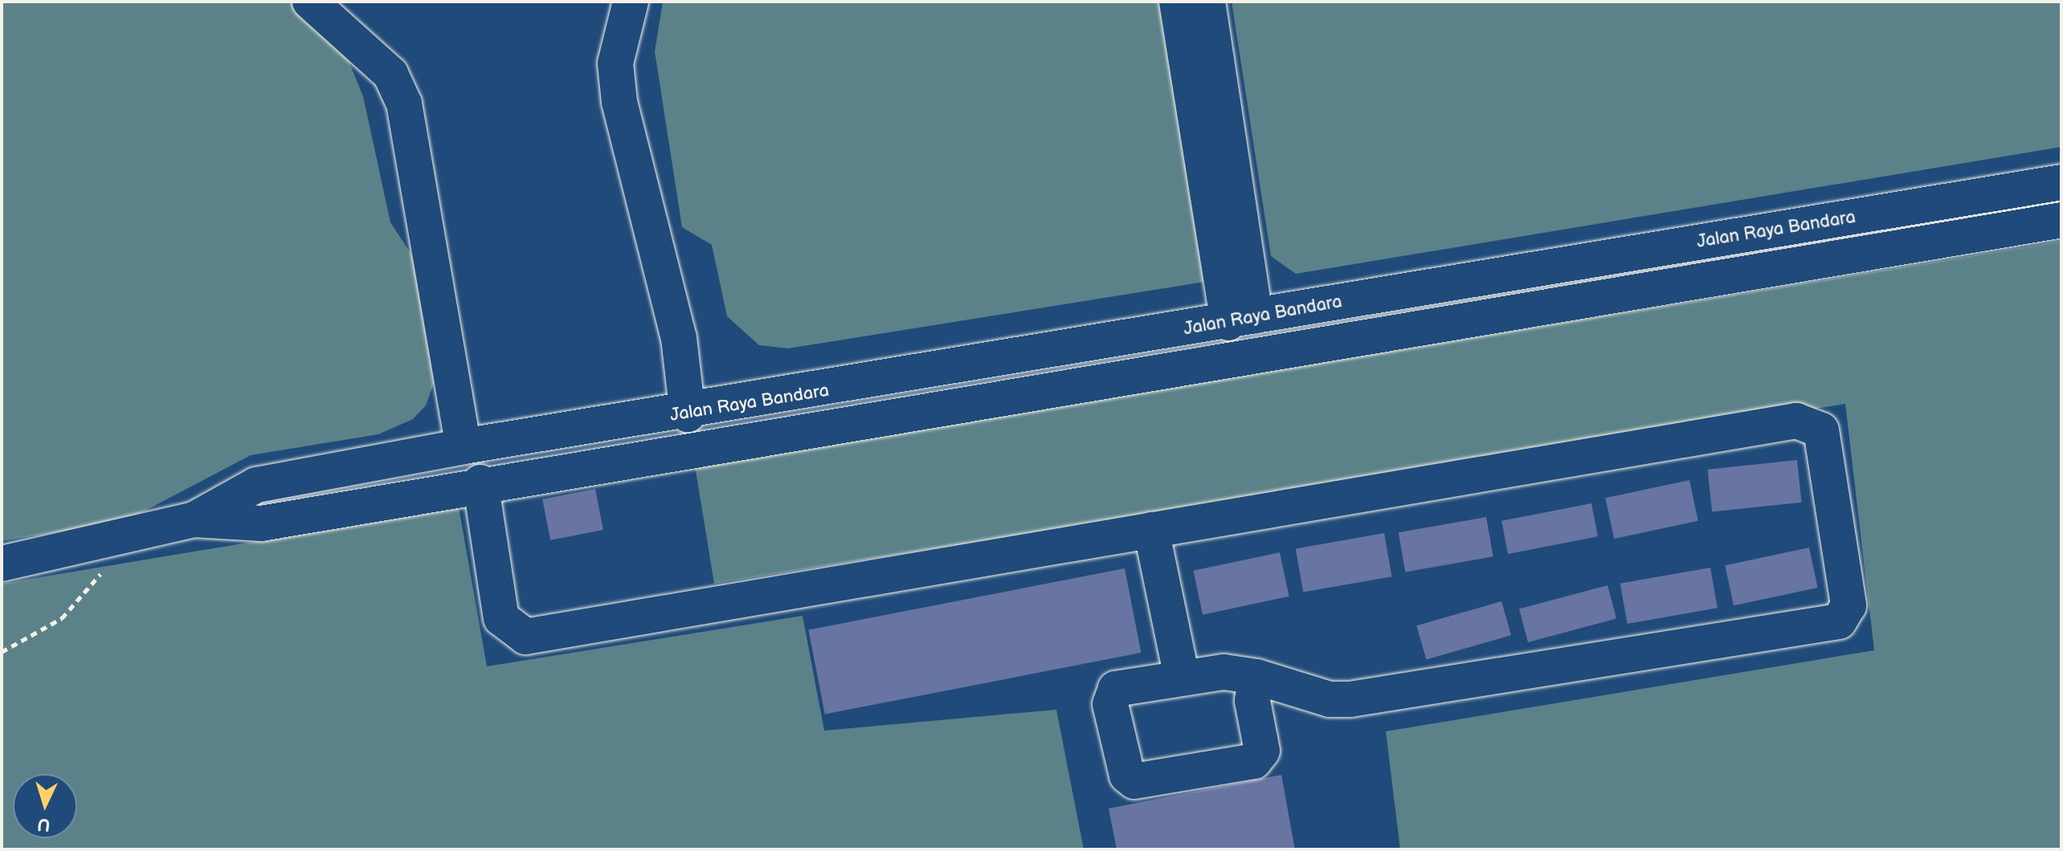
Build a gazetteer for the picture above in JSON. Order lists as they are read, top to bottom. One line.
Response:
{"streets":{"main road":["Jalan Raya Bandara"]},"north":"bottom"}
